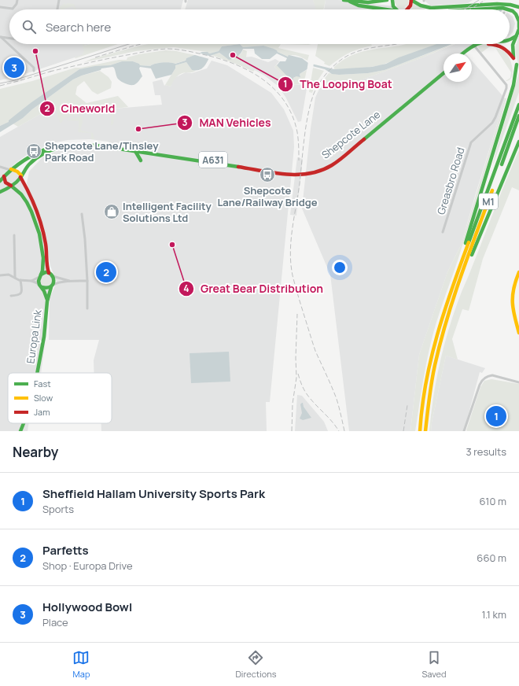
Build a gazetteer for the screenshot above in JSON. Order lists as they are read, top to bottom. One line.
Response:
{"streets":{"main road":["Shepcote Lane","A631","M1","Europa Link"],"street":["Greasbro Road"]},"places":{"other":["Cineworld","The Looping Boat","MAN Vehicles","Great Bear Distribution"],"bus stop":["Shepcote Lane/Tinsley Park Road","Shepcote Lane/Railway Bridge"],"shop":["Intelligent Facility Solutions Ltd"]},"legend":["Fast","Slow","Jam"],"north":"top right","page":{"search":"Search here","pins":["3","2","1"],"heading":["Nearby","3 results"],"list":[{"mark":"1","name":"Sheffield Hallam University Sports Park","note":"Sports","value":"610 m"},{"mark":"2","name":"Parfetts","note":"Shop · Europa Drive","value":"660 m"},{"mark":"3","name":"Hollywood Bowl","note":"Place","value":"1.1 km"}],"nav":["Map","Directions","Saved"]}}
